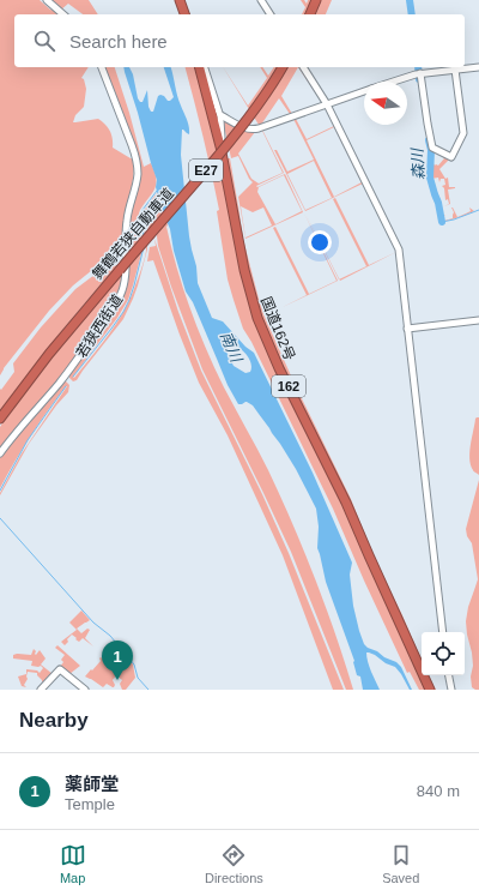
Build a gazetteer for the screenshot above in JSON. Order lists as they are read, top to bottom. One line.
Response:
{"streets":{"highway":["E27","舞鶴若狭自動車道","国道162号","162"],"street":["若狭西街道"]},"water":["森川","南川"],"north":"left","page":{"search":"Search here","pins":"1","heading":"Nearby","list":[{"mark":"1","name":"薬師堂","note":"Temple","value":"840 m"}],"nav":["Map","Directions","Saved"]}}
